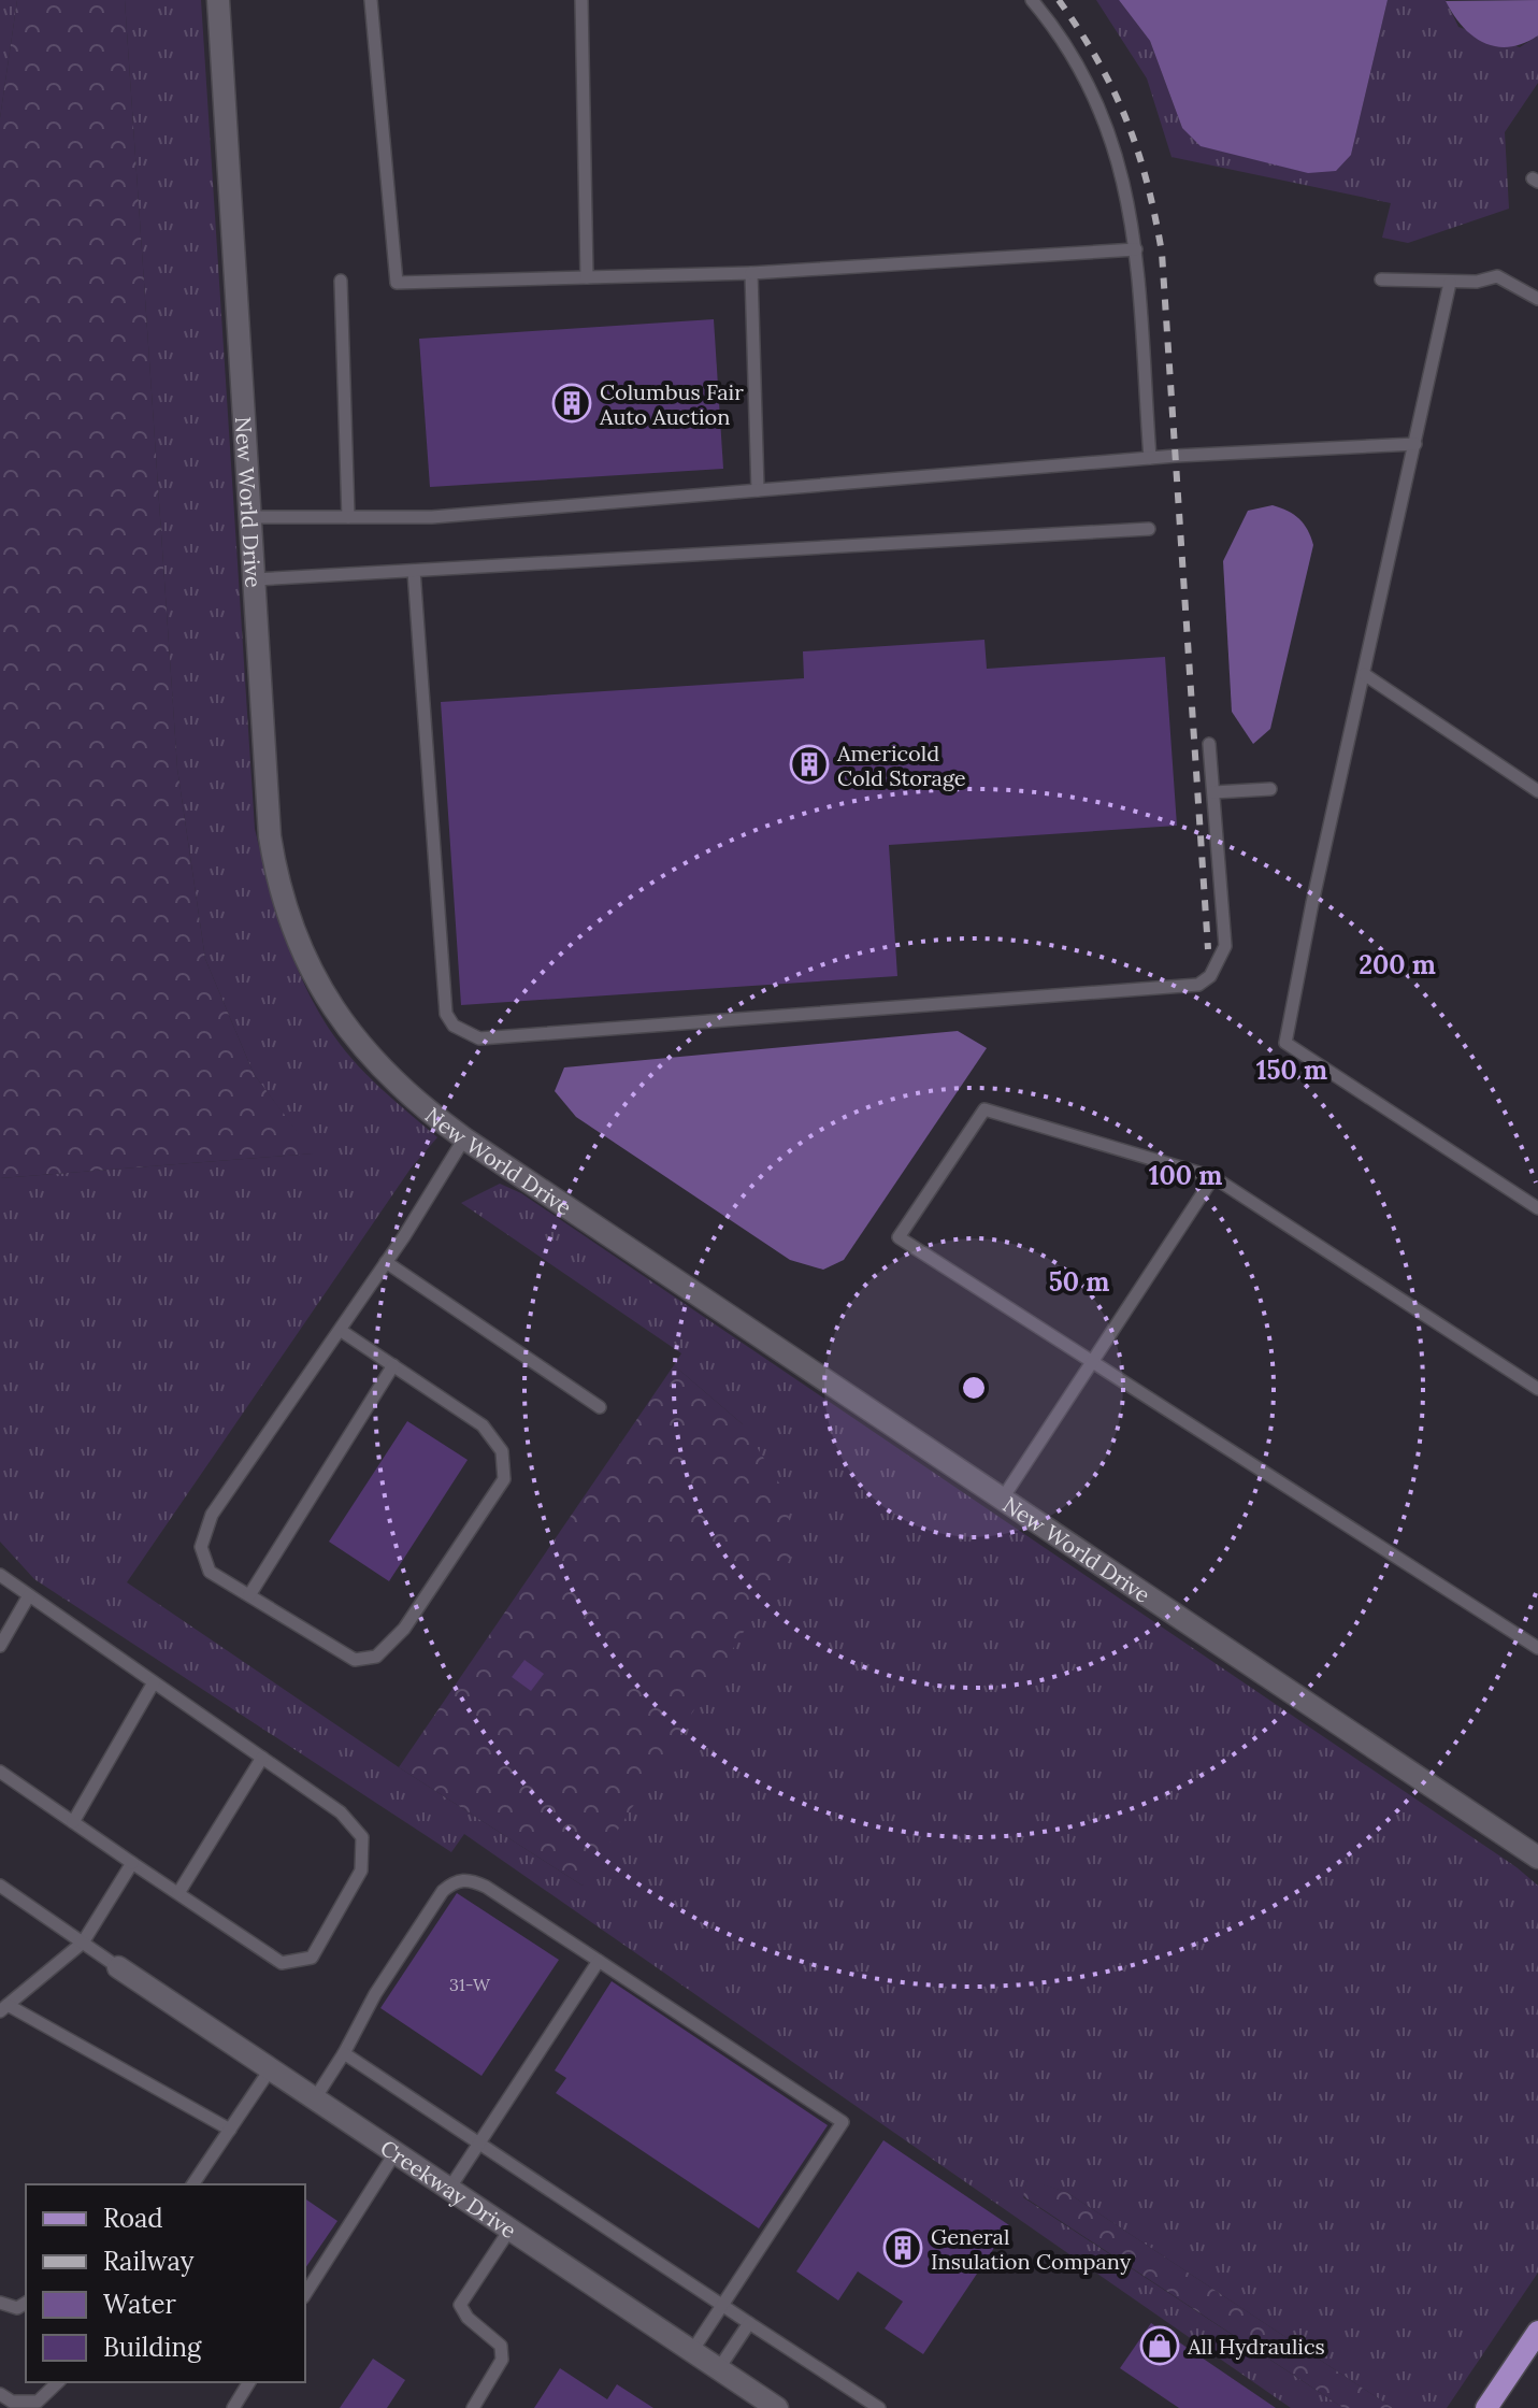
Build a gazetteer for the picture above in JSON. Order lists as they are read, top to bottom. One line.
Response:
{"streets":{"street":["New World Drive","Creekway Drive"]},"places":{"building":["Columbus Fair Auto Auction","Americold Cold Storage","General Insulation Company"],"shop":["All Hydraulics"]},"house_numbers":["31-W"],"legend":["Road","Railway","Water","Building"],"rings":["200 m","150 m","100 m","50 m"]}
